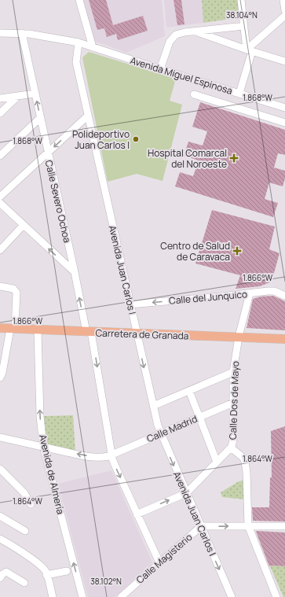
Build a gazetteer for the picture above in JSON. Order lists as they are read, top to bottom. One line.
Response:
{"streets":{"main road":["Carretera de Granada"],"street":["Avenida Miguel Espinosa","Calle Severo Ochoa","Avenida Juan Carlos I","Calle del Junquico","Calle Dos de Mayo","Calle Madrid","Avenida de Almería","Calle Magisterio"]},"crossings":[["Avenida Miguel Espinosa","Calle Severo Ochoa"],["Avenida Miguel Espinosa","Avenida Juan Carlos I"],["Calle Severo Ochoa","Carretera de Granada"],["Calle Severo Ochoa","Calle Dos de Mayo"],["Calle Severo Ochoa","Calle Madrid"],["Calle Severo Ochoa","Calle Magisterio"],["Avenida Juan Carlos I","Calle del Junquico"],["Avenida Juan Carlos I","Carretera de Granada"],["Avenida Juan Carlos I","Calle Dos de Mayo"],["Avenida Juan Carlos I","Calle Madrid"],["Avenida Juan Carlos I","Calle Magisterio"],["Calle del Junquico","Calle Dos de Mayo"],["Carretera de Granada","Calle Dos de Mayo"],["Carretera de Granada","Avenida de Almería"],["Calle Dos de Mayo","Calle Madrid"],["Calle Madrid","Avenida de Almería"]],"one_way":["Calle del Junquico","Avenida de Almería"],"places":{"other":["Polideportivo Juan Carlos I"],"health":["Hospital Comarcal del Noroeste","Centro de Salud de Caravaca"]},"coordinates":["38.104°N","1.868°W","1.866°W","1.864°W","38.102°N"]}
